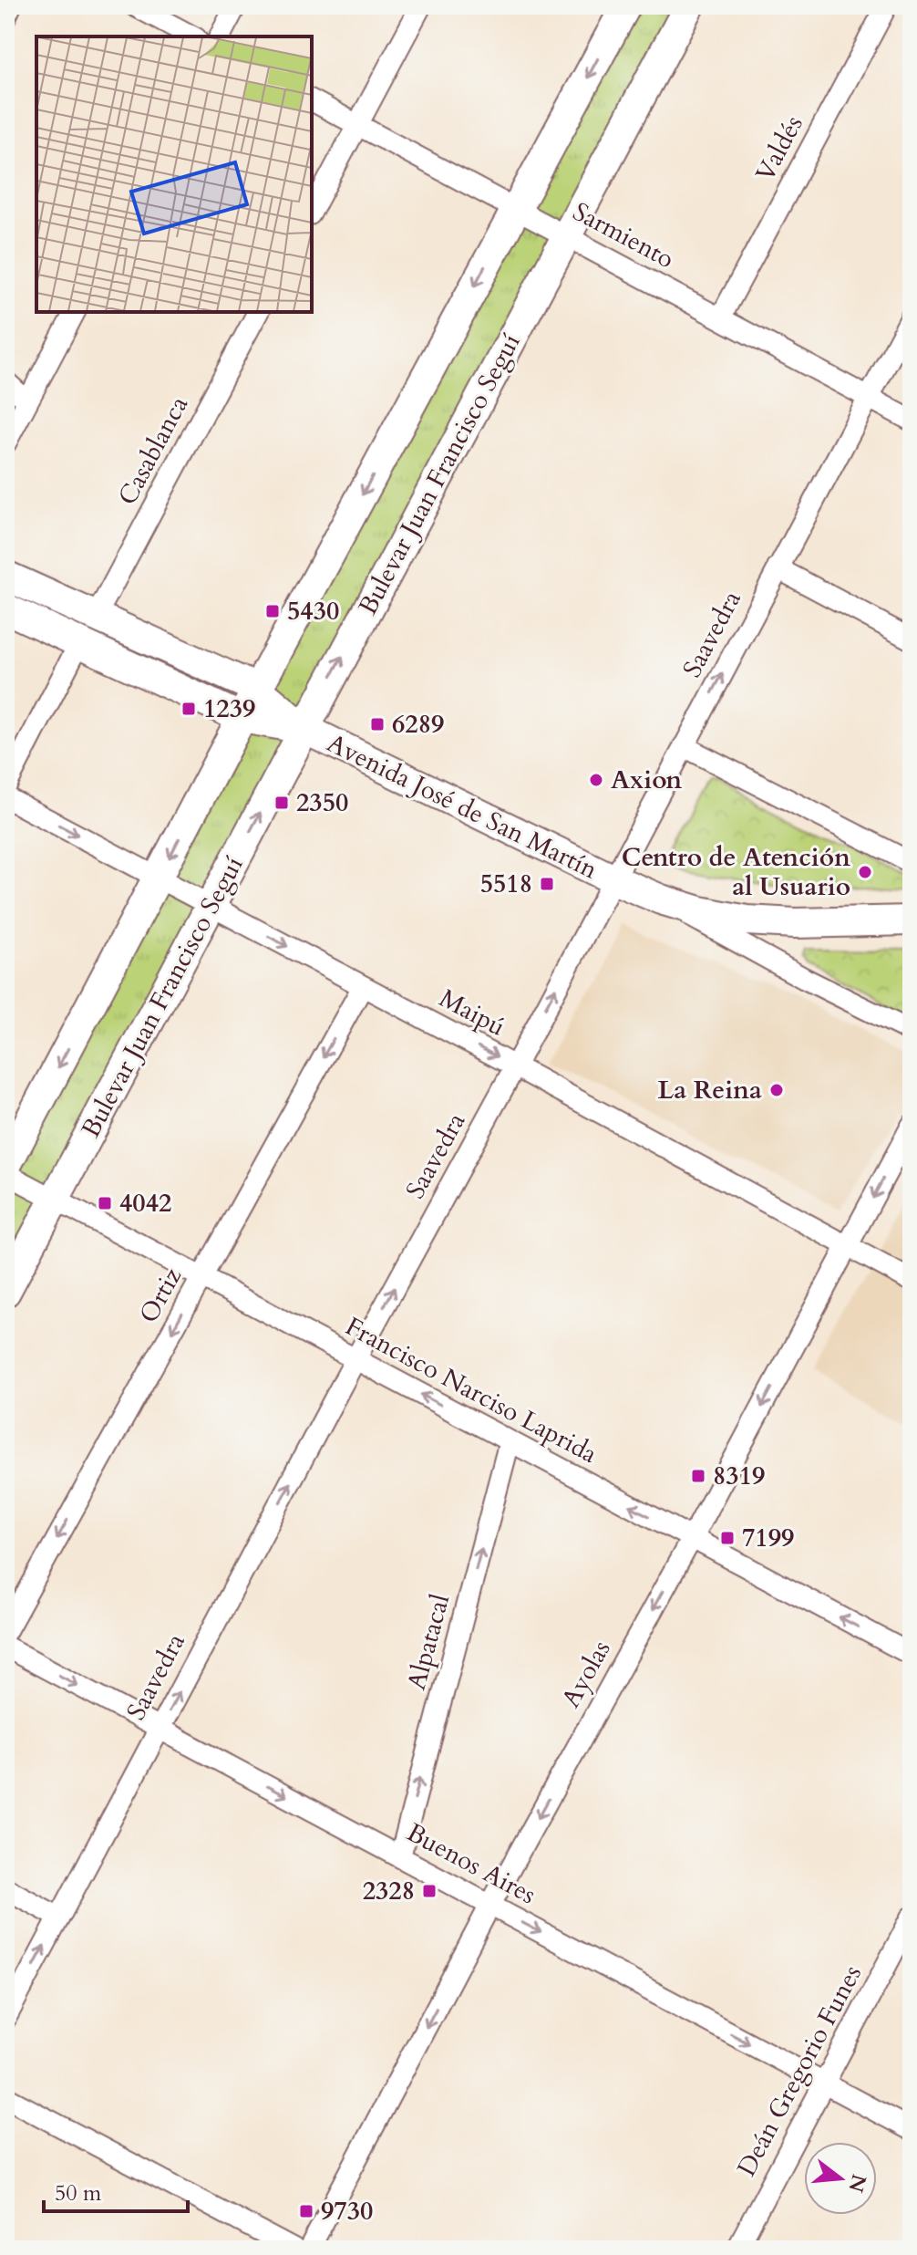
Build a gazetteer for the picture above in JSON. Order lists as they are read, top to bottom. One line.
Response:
{"streets":{"main road":["Bulevar Juan Francisco Seguí","Avenida José de San Martín"],"street":["Valdés","Sarmiento","Casablanca","Saavedra","Maipú","Ortiz","Francisco Narciso Laprida","Alpatacal","Ayolas","Buenos Aires","Deán Gregorio Funes"]},"crossings":[["Valdés","Sarmiento"],["Sarmiento","Bulevar Juan Francisco Seguí"],["Sarmiento","Saavedra"],["Casablanca","Avenida José de San Martín"],["Bulevar Juan Francisco Seguí","Avenida José de San Martín"],["Bulevar Juan Francisco Seguí","Maipú"],["Bulevar Juan Francisco Seguí","Francisco Narciso Laprida"],["Saavedra","Avenida José de San Martín"],["Saavedra","Maipú"],["Saavedra","Francisco Narciso Laprida"],["Saavedra","Buenos Aires"],["Maipú","Ortiz"],["Maipú","Ayolas"],["Ortiz","Francisco Narciso Laprida"],["Francisco Narciso Laprida","Alpatacal"],["Francisco Narciso Laprida","Ayolas"],["Alpatacal","Buenos Aires"],["Ayolas","Buenos Aires"],["Buenos Aires","Deán Gregorio Funes"]],"one_way":["Saavedra","Maipú","Ortiz","Francisco Narciso Laprida","Alpatacal","Ayolas","Buenos Aires"],"places":{"transit":["5430","1239","6289","2350","5518","4042","8319","7199","2328","9730"],"other":["Axion","Centro de Atención al Usuario","La Reina"]},"scale_bar":"50 m","north":"right"}
